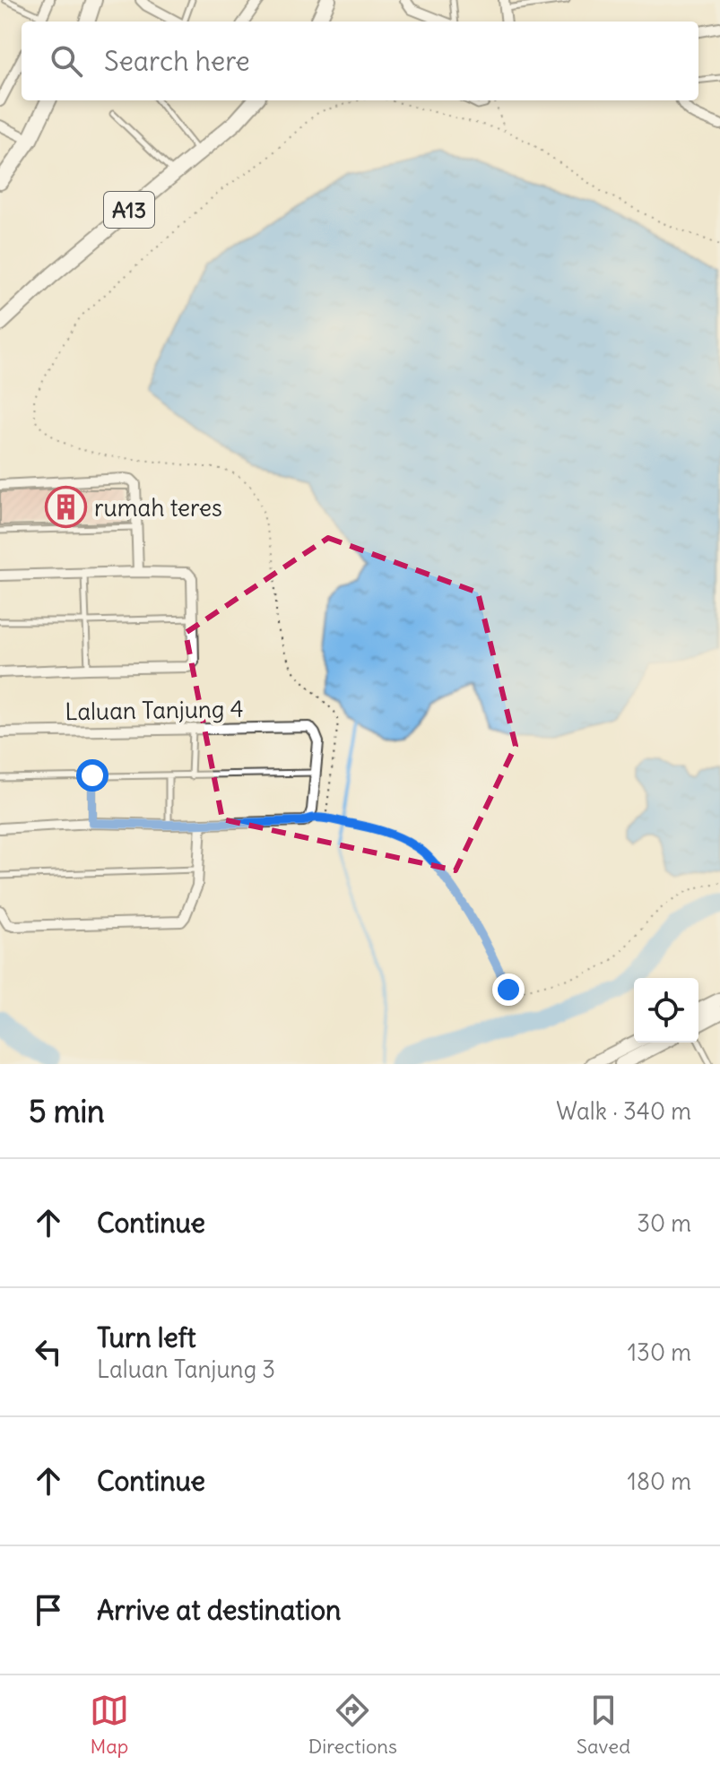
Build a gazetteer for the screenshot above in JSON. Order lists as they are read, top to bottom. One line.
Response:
{"streets":{"main road":["A13"],"street":["Laluan Tanjung 4"]},"places":{"building":["rumah teres"]},"page":{"search":"Search here","heading":["5 min","Walk · 340 m"],"list":[["Continue","30 m"],["Turn left","Laluan Tanjung 3","130 m"],["Continue","180 m"],"Arrive at destination"],"nav":["Map","Directions","Saved"]}}
